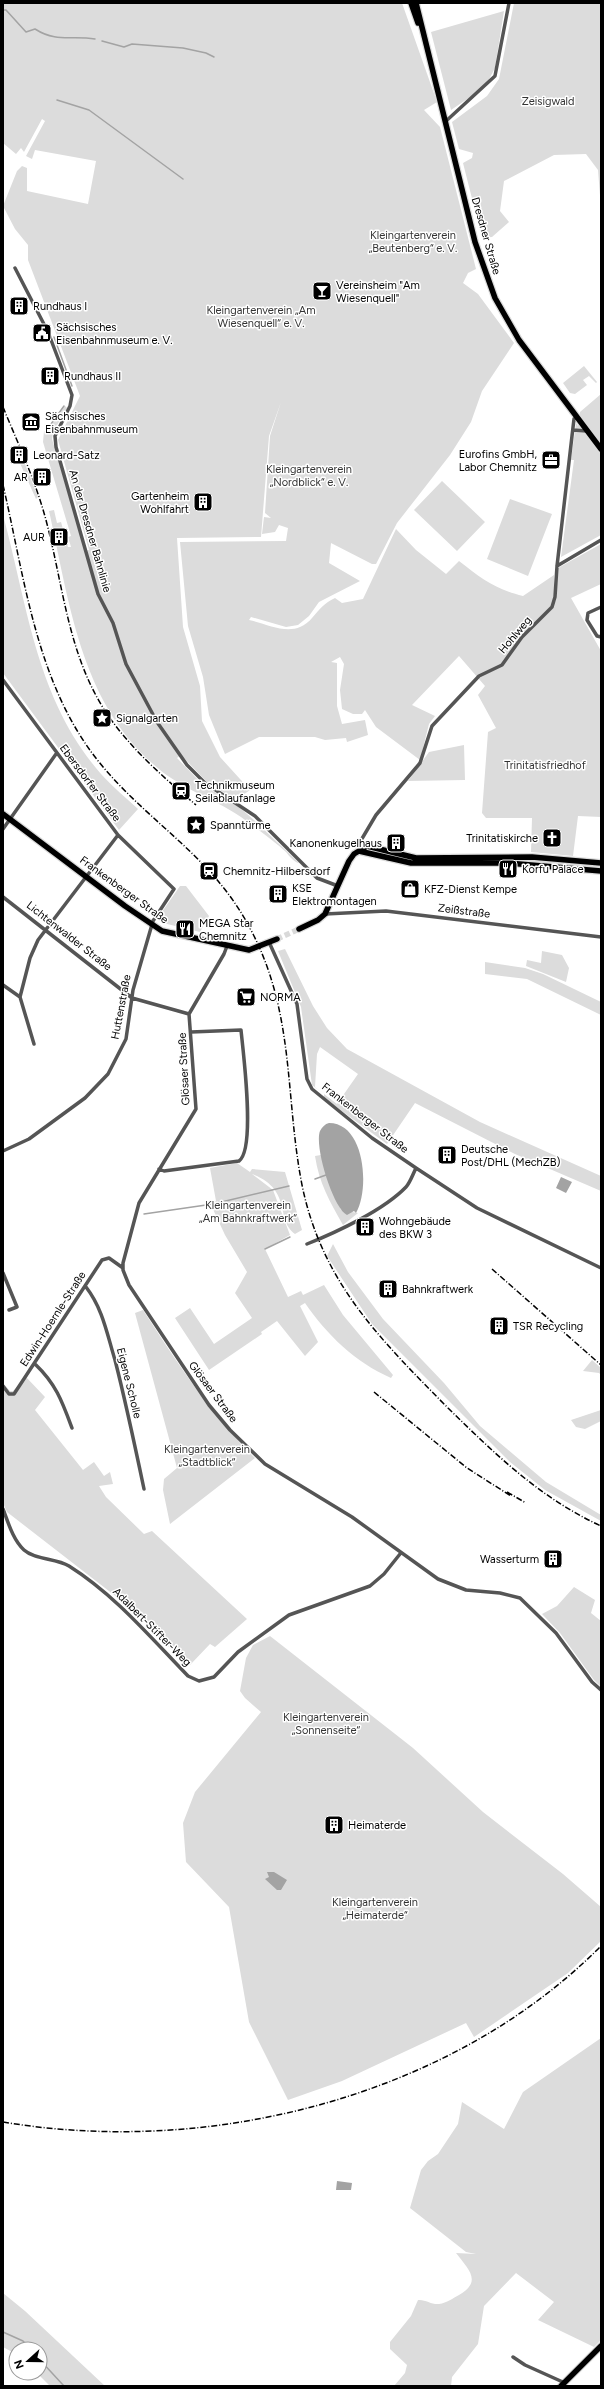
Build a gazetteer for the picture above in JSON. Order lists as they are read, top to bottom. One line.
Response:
{"streets":{"main road":["Dresdner Straße","Frankenberger Straße"],"street":["An der Dresdner Bahnlinie","Hohlweg","Ebersdorfer Straße","Zeißstraße","Lichtenwalder Straße","Huttenstraße","Glösaer Straße","Edwin-Hoernle-Straße","Eigene Scholle","Adalbert-Stifter-Weg"]},"crossings":[["Dresdner Straße","Hohlweg"],["Ebersdorfer Straße","Huttenstraße"],["Frankenberger Straße","Huttenstraße"],["Lichtenwalder Straße","Huttenstraße"],["Lichtenwalder Straße","Glösaer Straße"],["Glösaer Straße","Edwin-Hoernle-Straße"],["Glösaer Straße","Adalbert-Stifter-Weg"],["Edwin-Hoernle-Straße","Eigene Scholle"]],"parks":["Zeisigwald","Kleingartenverein „Beutenberg“ e. V.","Kleingartenverein „Am Wiesenquell“ e. V.","Kleingartenverein „Nordblick“ e. V.","Trinitatisfriedhof","Kleingartenverein „Am Bahnkraftwerk“","Kleingartenverein „Stadtblick“","Kleingartenverein „Sonnenseite“","Kleingartenverein „Heimaterde“"],"places":{"bar":["Vereinsheim \"Am Wiesenquell\""],"building":["Rundhaus I","Rundhaus II","Leonard-Satz","AR","Gartenheim Wohlfahrt","AUR","Kanonenkugelhaus","KSE Elektromontagen","Deutsche Post/DHL (MechZB)","Wohngebäude des BKW 3","Bahnkraftwerk","TSR Recycling","Wasserturm","Heimaterde"],"public building":["Sächsisches Eisenbahnmuseum e. V."],"museum":["Sächsisches Eisenbahnmuseum"],"office":["Eurofins GmbH, Labor Chemnitz"],"place":["Signalgarten","Spanntürme"],"station":["Technikmuseum Seilablaufanlage","Chemnitz-Hilbersdorf"],"church":["Trinitatiskirche"],"restaurant":["Korfu Palace","MEGA Star Chemnitz"],"shop":["KFZ-Dienst Kempe"],"supermarket":["NORMA"]},"north":"left"}
